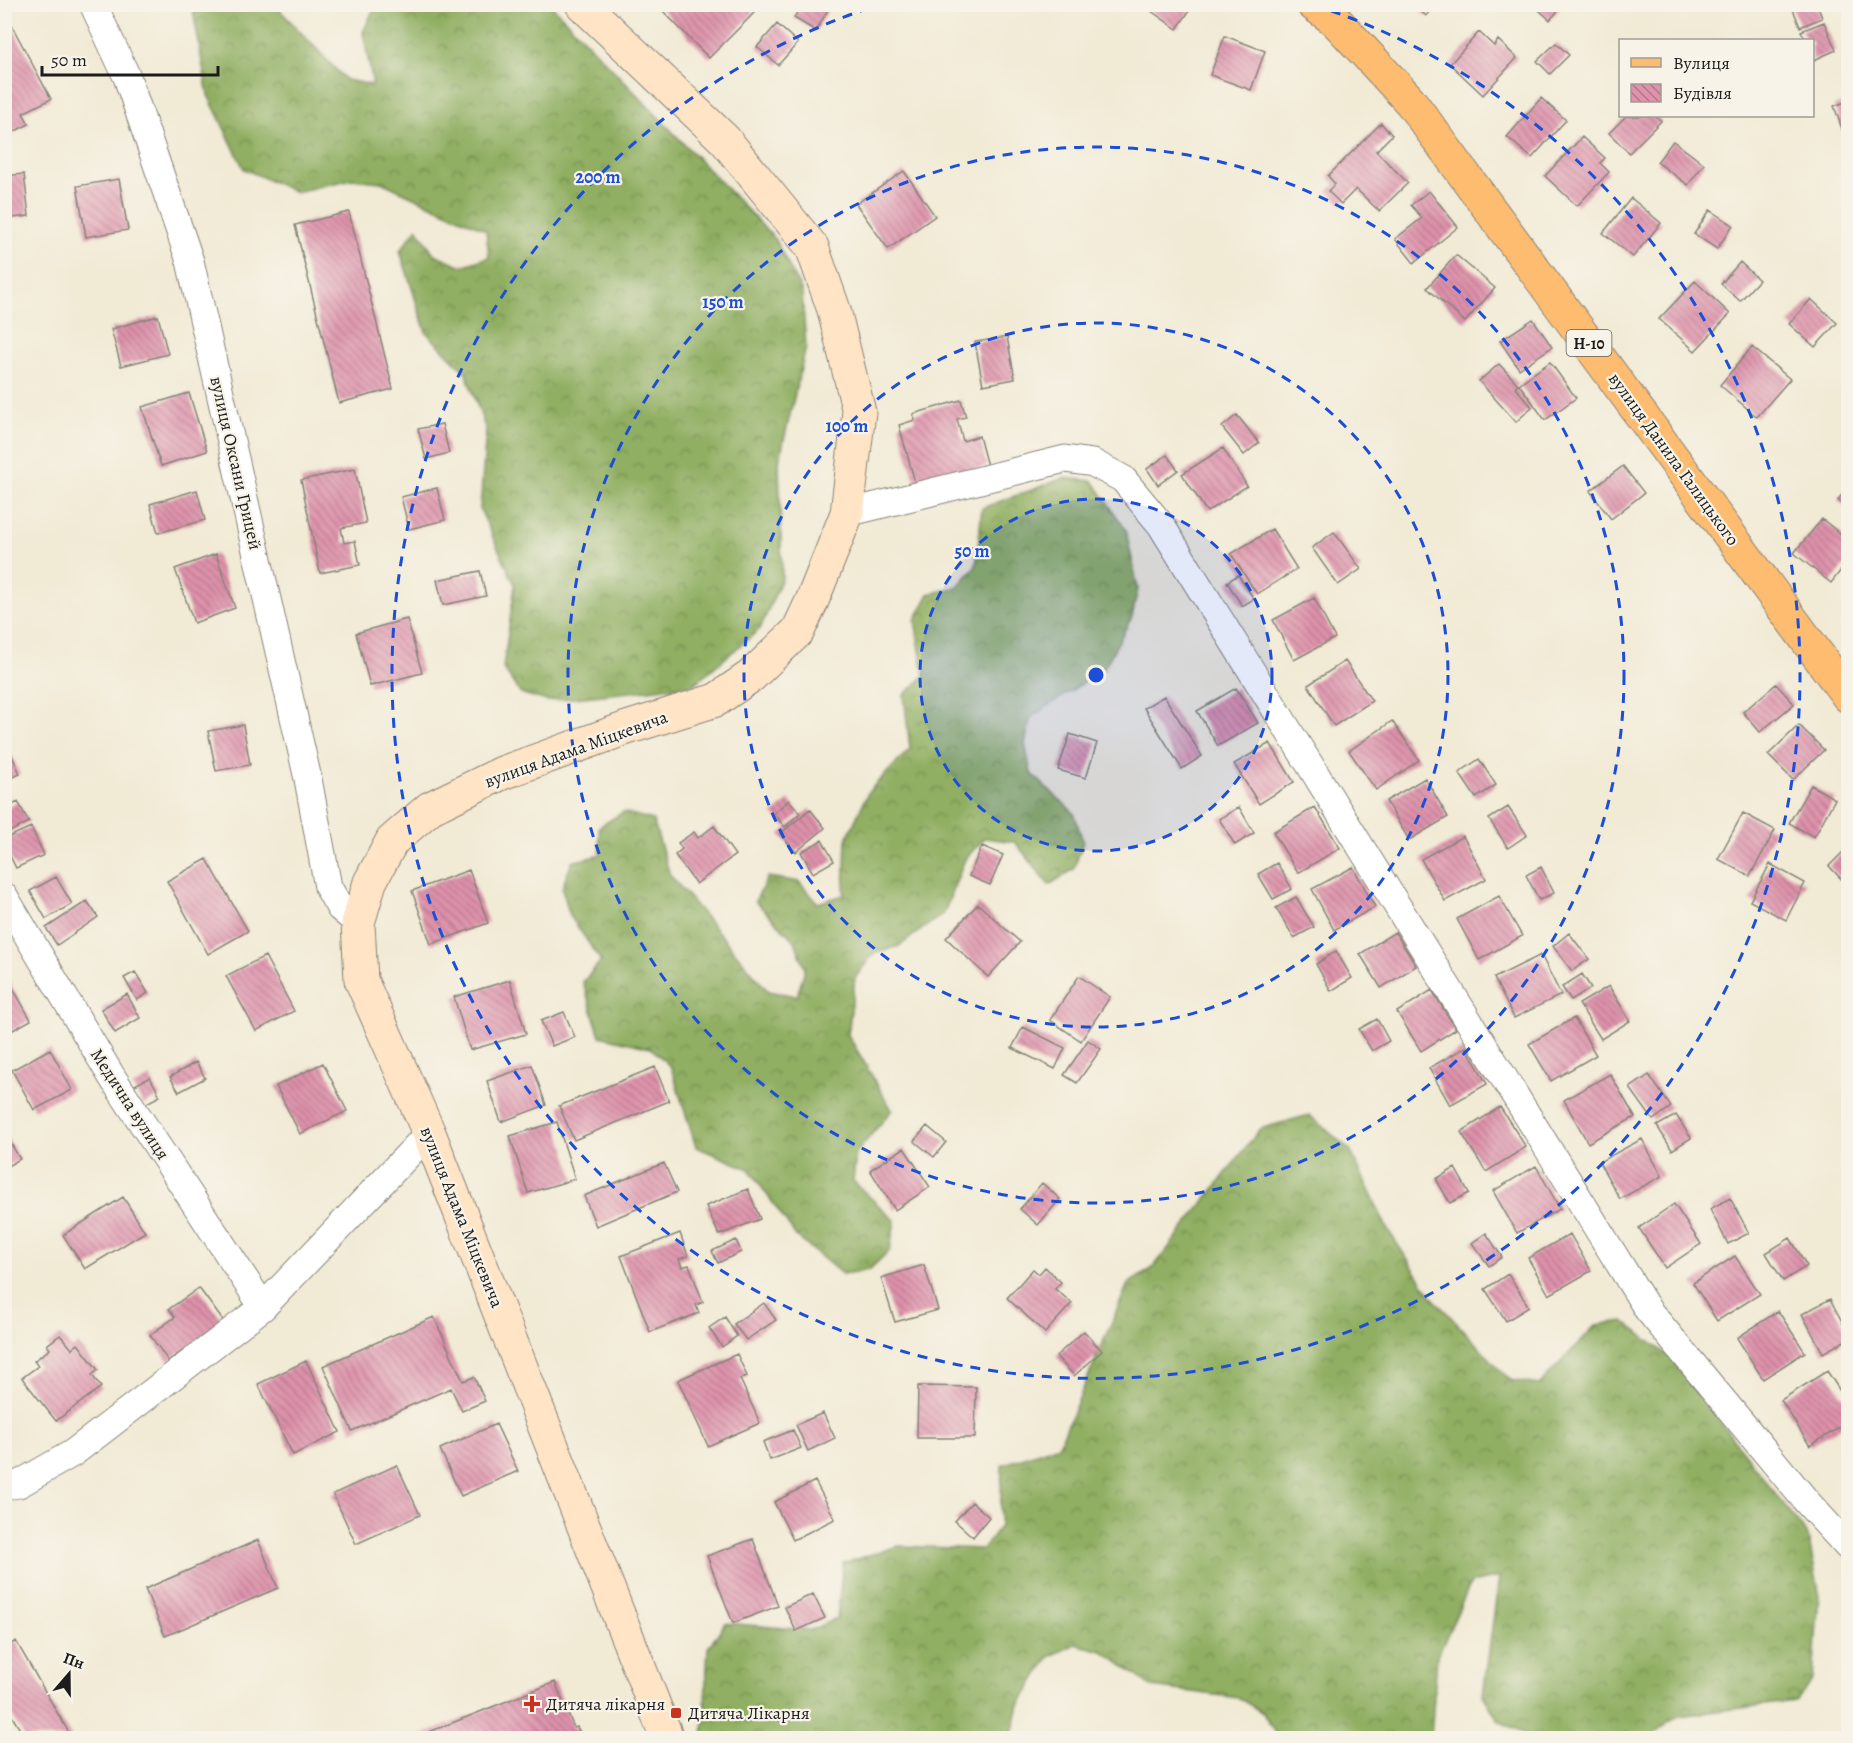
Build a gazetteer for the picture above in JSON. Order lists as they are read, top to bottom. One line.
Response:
{"streets":{"main road":["Н-10","вулиця Данила Галицького"],"street":["вулиця Оксани Грицей","вулиця Адама Міцкевича","Медична вулиця"]},"crossings":[["вулиця Оксани Грицей","вулиця Адама Міцкевича"]],"places":{"health":["Дитяча лікарня"],"transit":["Дитяча Лікарня"]},"legend":["Вулиця","Будівля"],"scale_bar":"50 m","north":"top","rings":["200 m","150 m","100 m","50 m"]}
